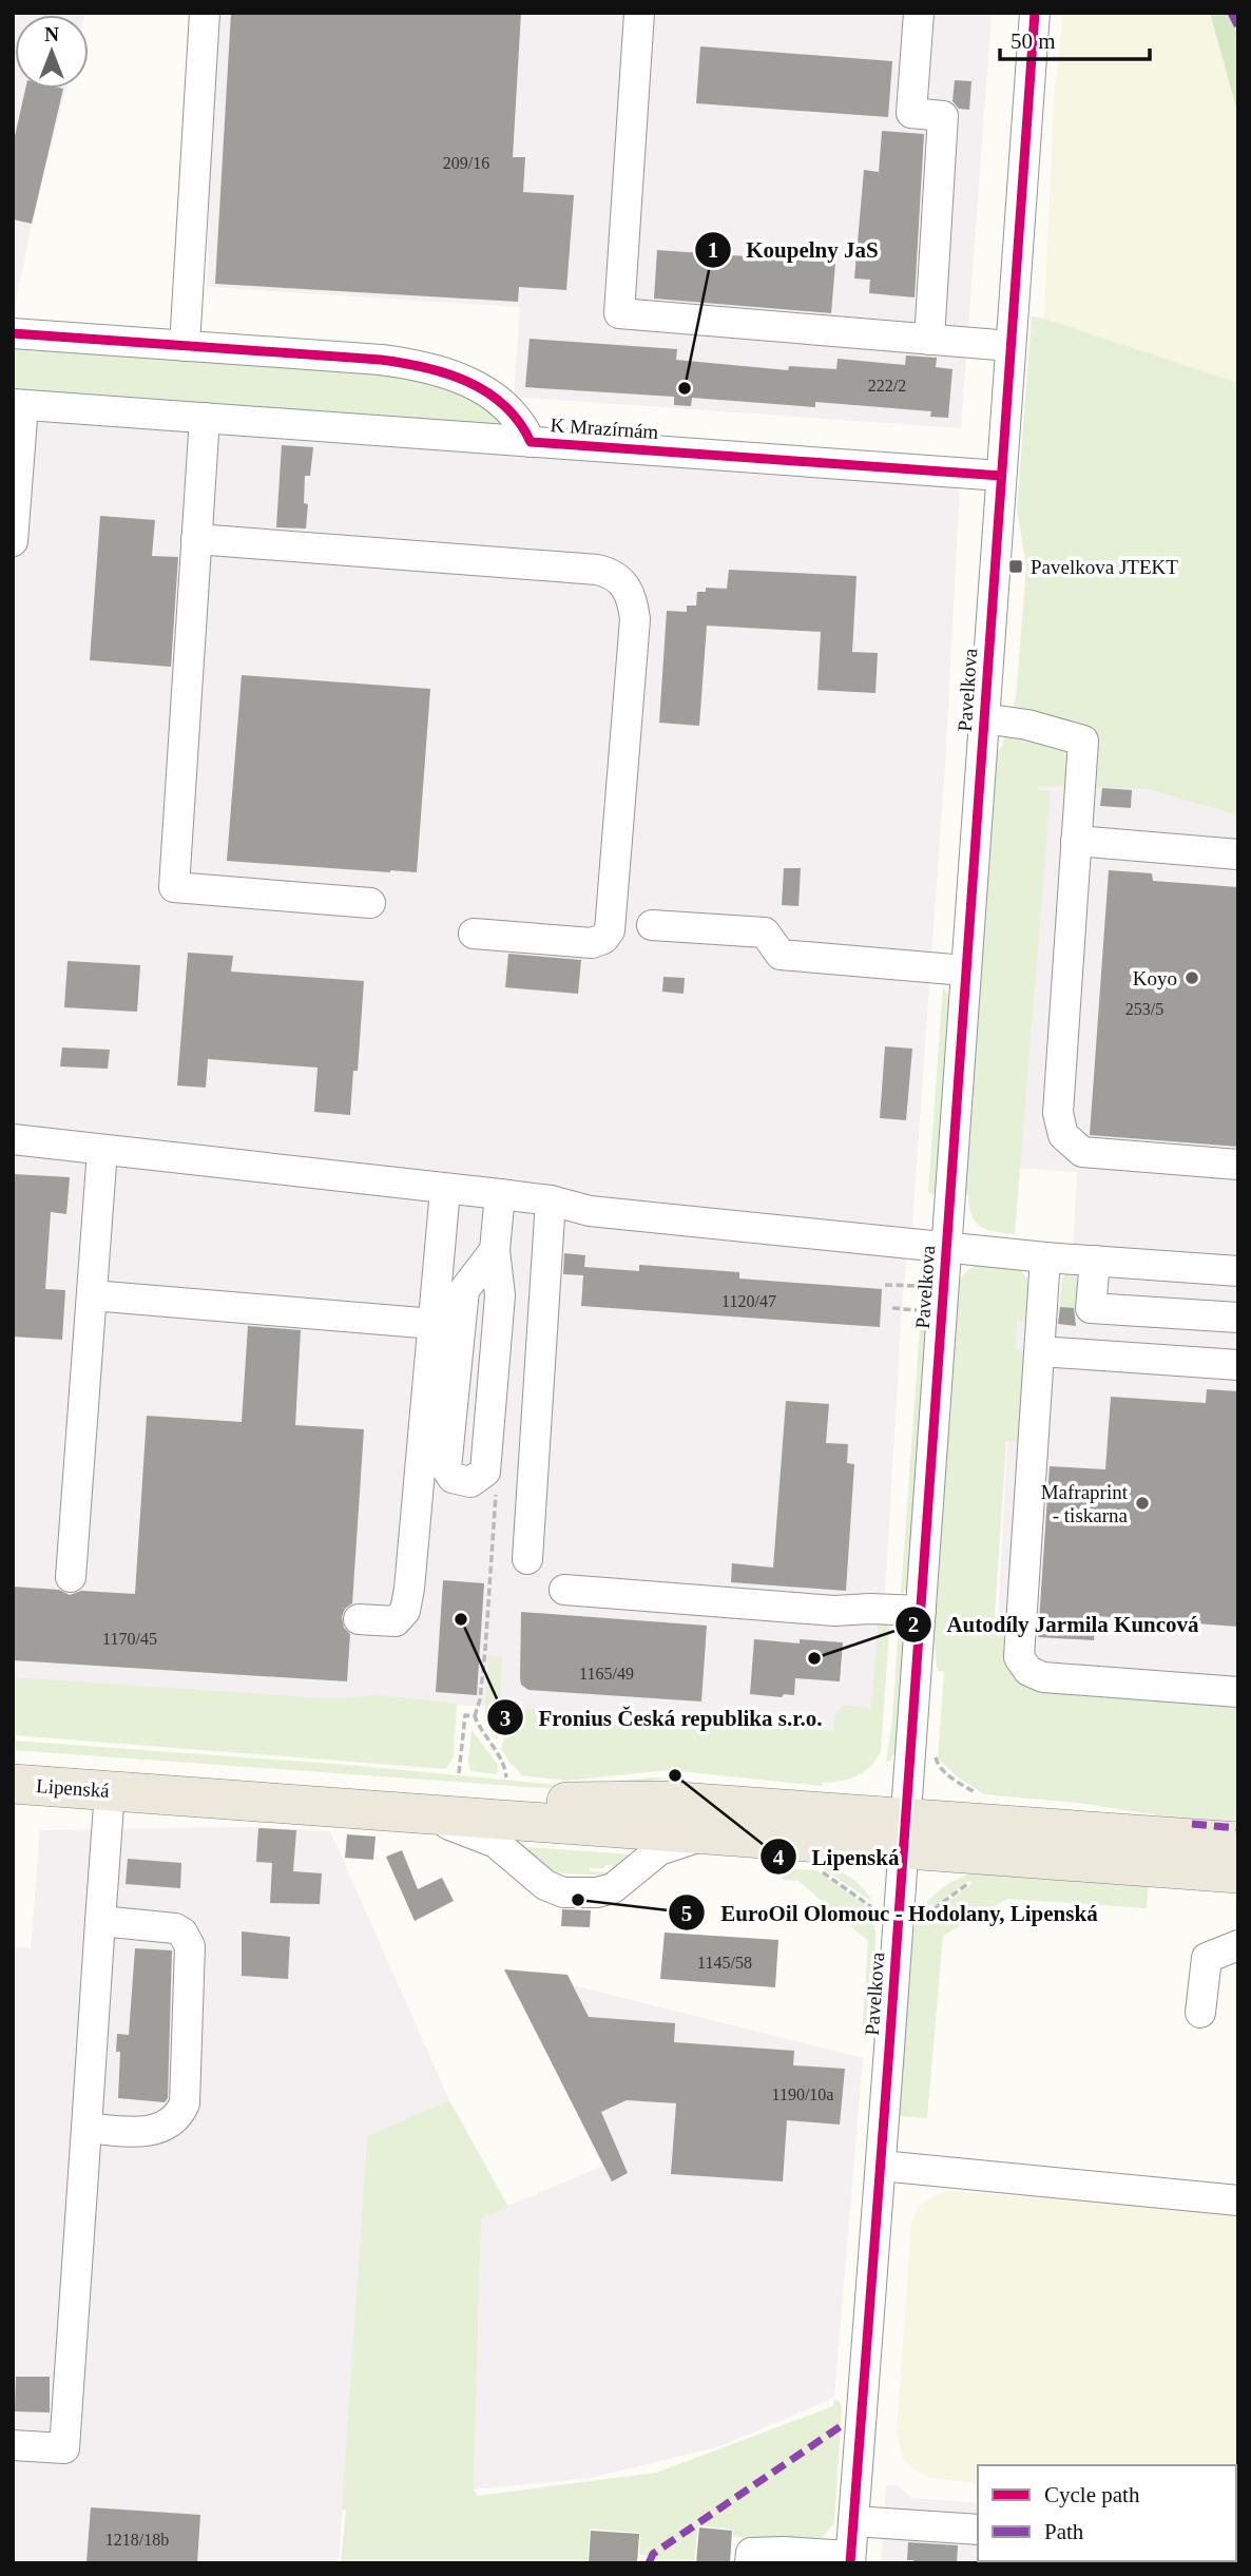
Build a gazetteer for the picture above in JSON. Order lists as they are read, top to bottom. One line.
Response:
{"streets":{"main road":["Lipenská"],"street":["K Mrazírnám","Pavelkova"]},"crossings":[["K Mrazírnám","Pavelkova"],["Pavelkova","Lipenská"]],"places":{"other":["Koupelny JaS","Koyo","Mafraprint - tiskarna","Fronius Česká republika s.r.o.","Autodíly Jarmila Kuncová","Lipenská","EuroOil Olomouc - Hodolany, Lipenská"],"transit":["Pavelkova JTEKT"]},"house_numbers":["209/16","222/2","253/5","1120/47","1170/45","1165/49","1145/58","1190/10a","1218/18b"],"legend":["Cycle path","Path"],"scale_bar":"50 m","north":"top"}
